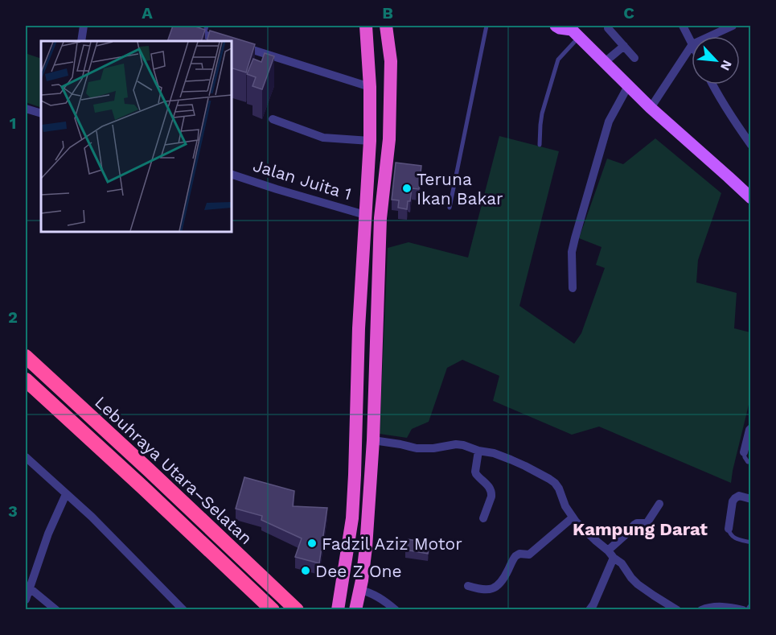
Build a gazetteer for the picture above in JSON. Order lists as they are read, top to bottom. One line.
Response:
{"streets":{"highway":["Lebuhraya Utara–Selatan"],"street":["Jalan Juita 1"]},"districts":["Kampung Darat"],"places":["Teruna Ikan Bakar","Fadzil Aziz Motor","Dee Z One"],"north":"bottom right","grid":{"columns":["A","B","C"],"rows":["1","2","3"]}}
